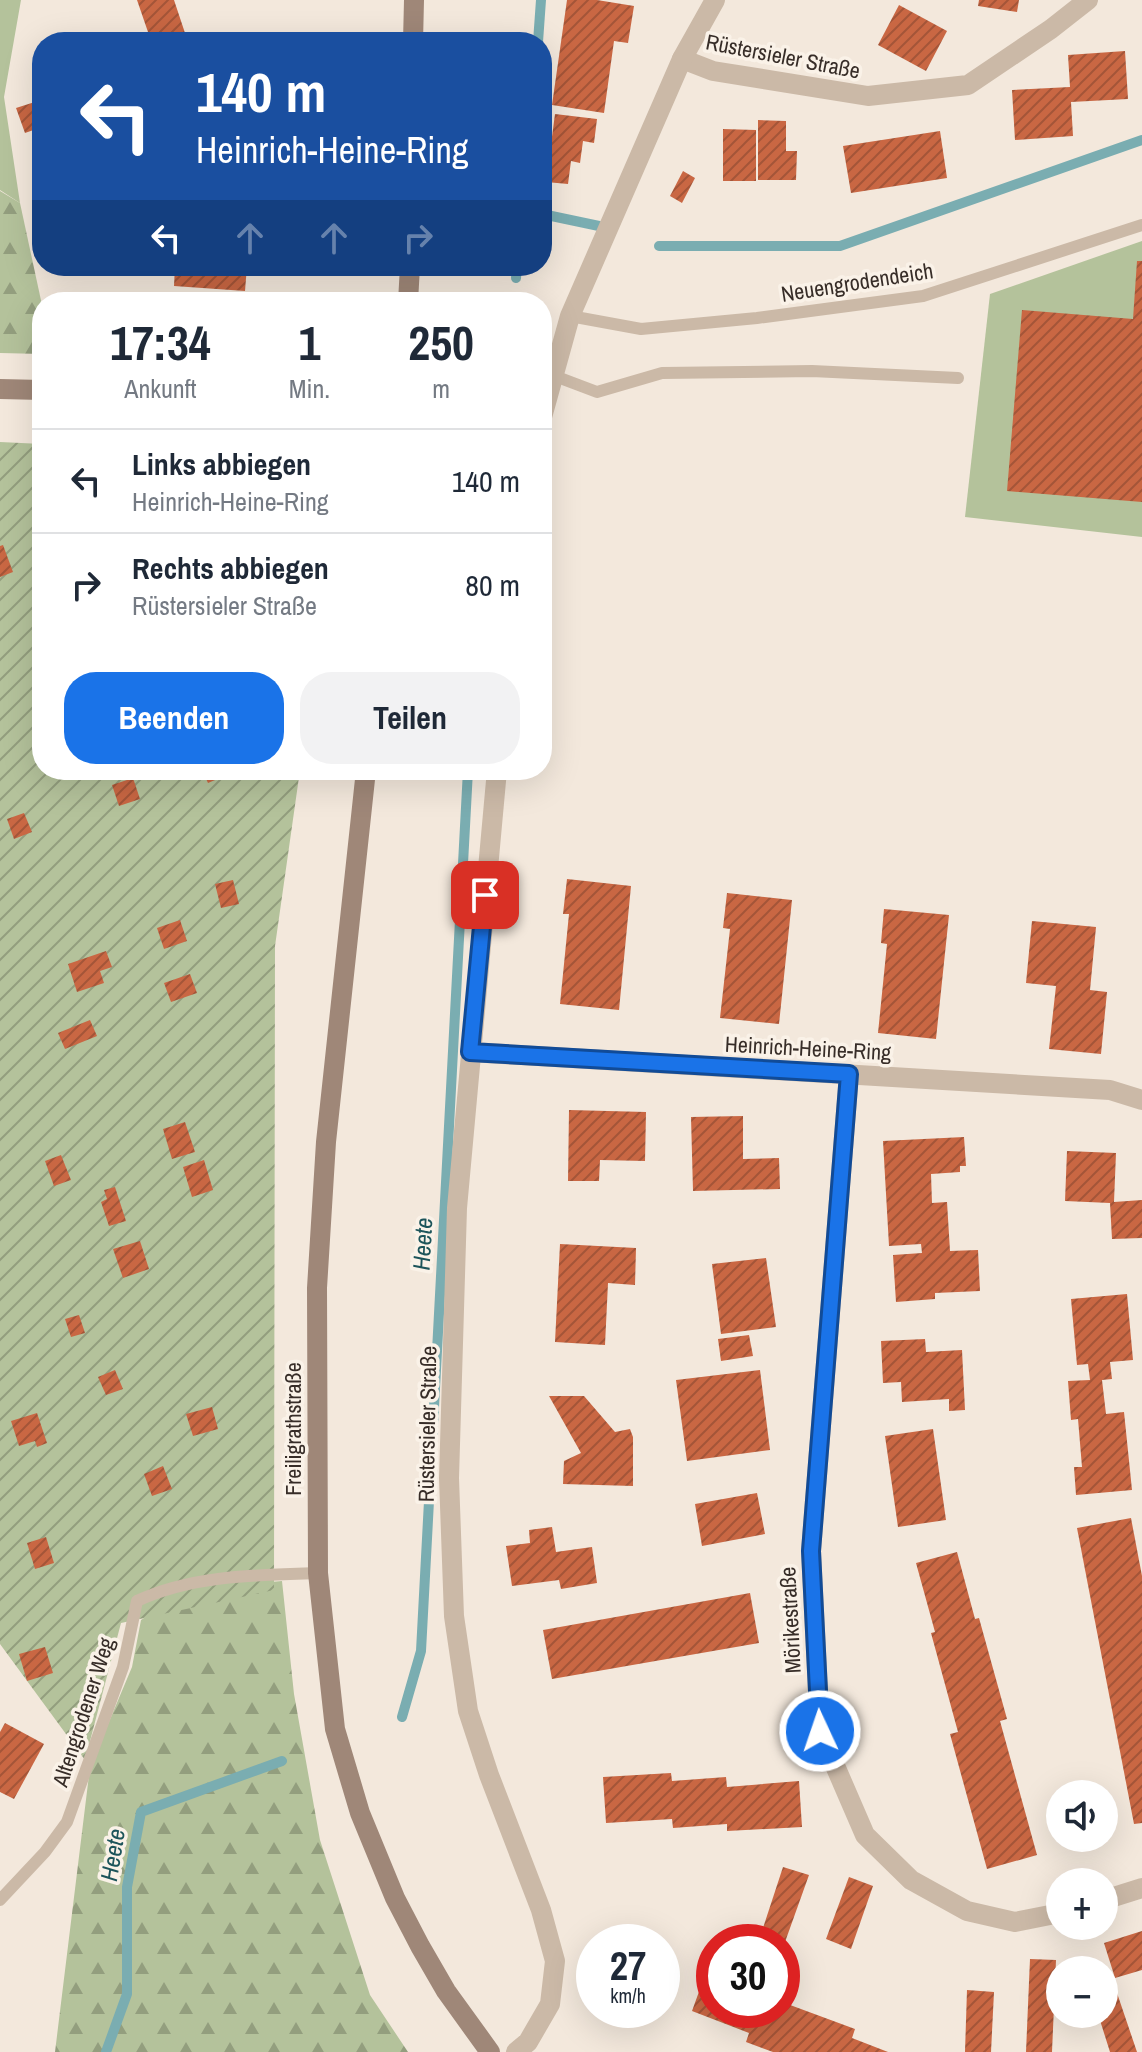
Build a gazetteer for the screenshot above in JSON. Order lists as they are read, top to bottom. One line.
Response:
{"streets":{"main road":["Freiligrathstraße"],"street":["Rüstersieler Straße","Heinrich-Heine-Ring","Mörikestraße"],"lane":["Neuengrodendeich","Altengrodener Weg"]},"crossings":[["Rüstersieler Straße","Neuengrodendeich"],["Rüstersieler Straße","Heinrich-Heine-Ring"],["Heinrich-Heine-Ring","Mörikestraße"],["Freiligrathstraße","Altengrodener Weg"]],"water":["Heete"],"page":{"turn":["140 m","Heinrich-Heine-Ring"],"eta":["17:34","Ankunft","1","Min.","250","m"],"list":[{"name":"Links abbiegen","note":"Heinrich-Heine-Ring","value":"140 m"},{"name":"Rechts abbiegen","note":"Rüstersieler Straße","value":"80 m"}],"buttons":["Beenden","Teilen"],"map_buttons":["+","−"],"speed":"27 km/h","limit":"30"}}
